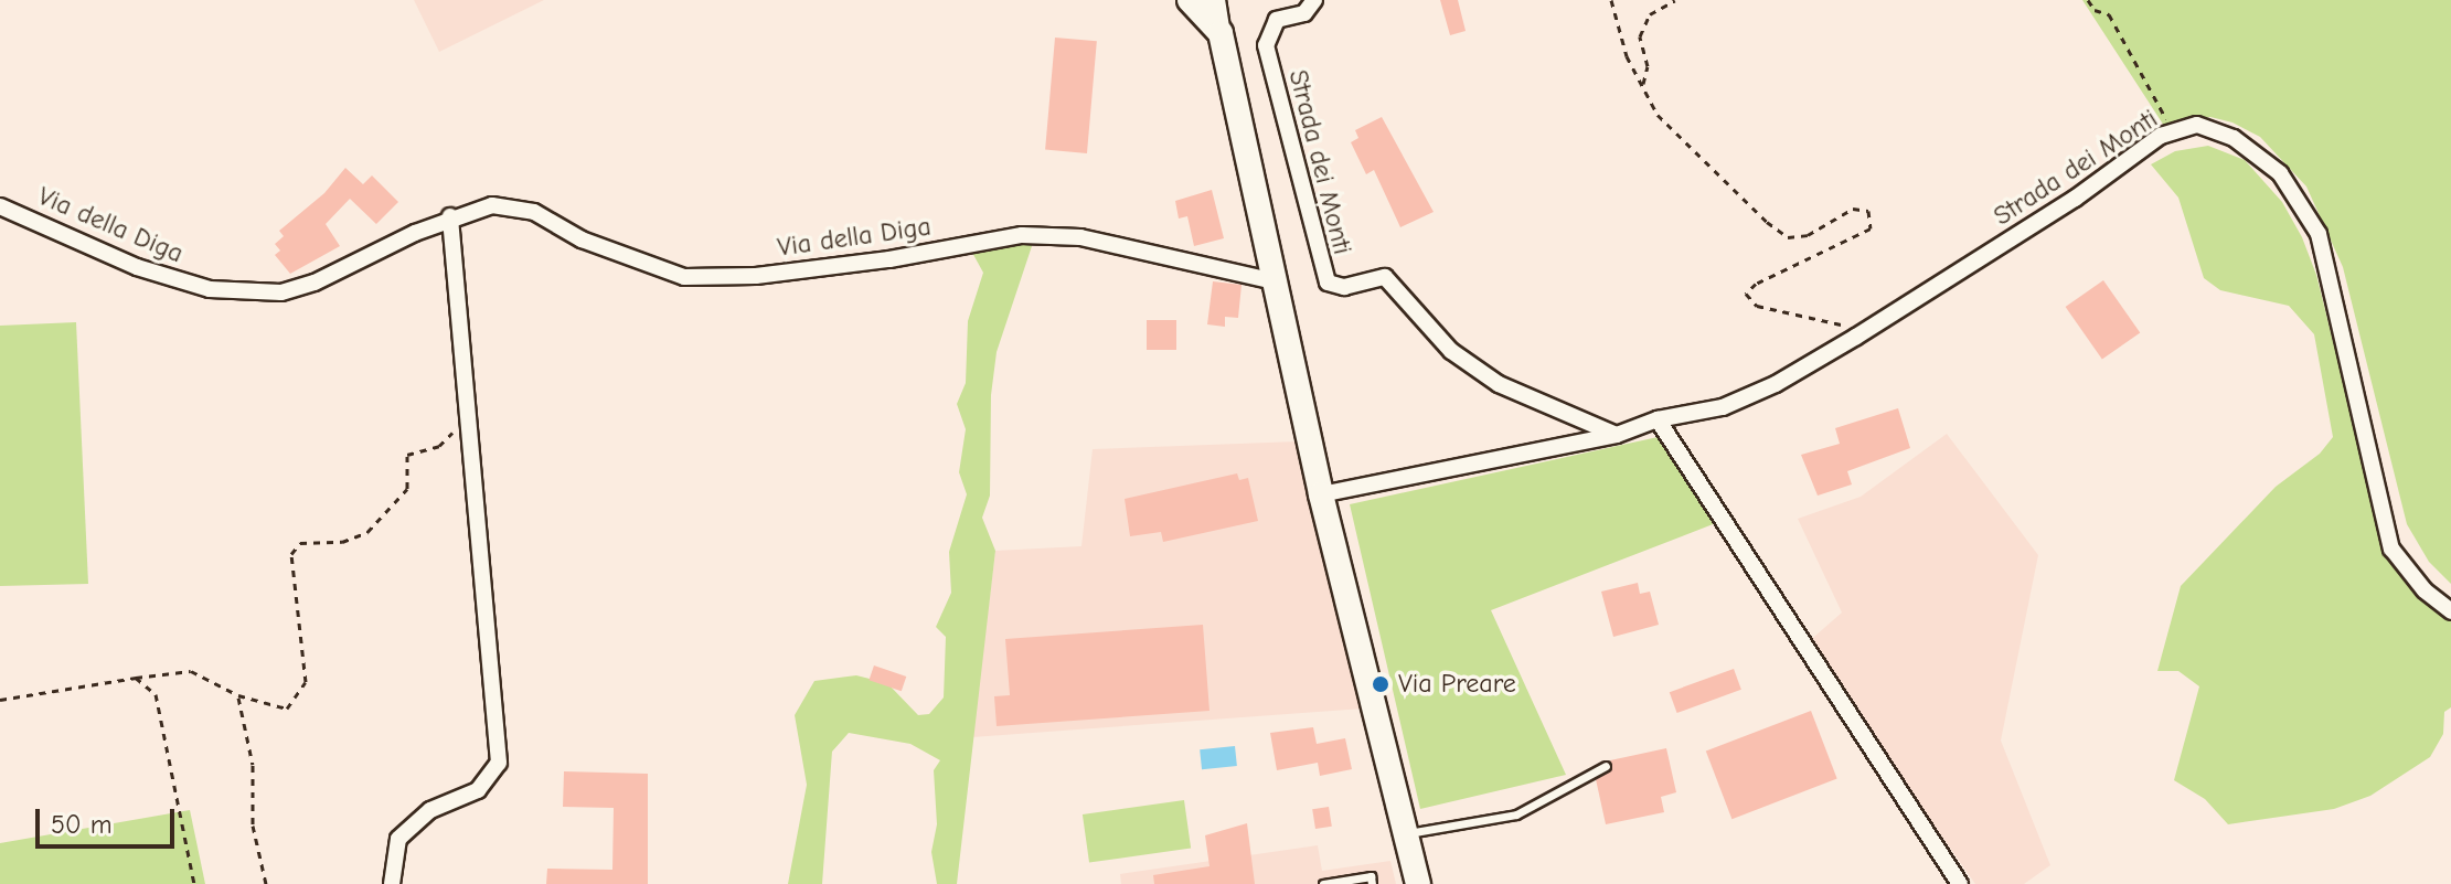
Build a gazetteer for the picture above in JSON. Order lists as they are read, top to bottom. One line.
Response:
{"streets":{"street":["Strada dei Monti","Via della Diga"]},"places":["Via Preare"],"scale_bar":"50 m"}
